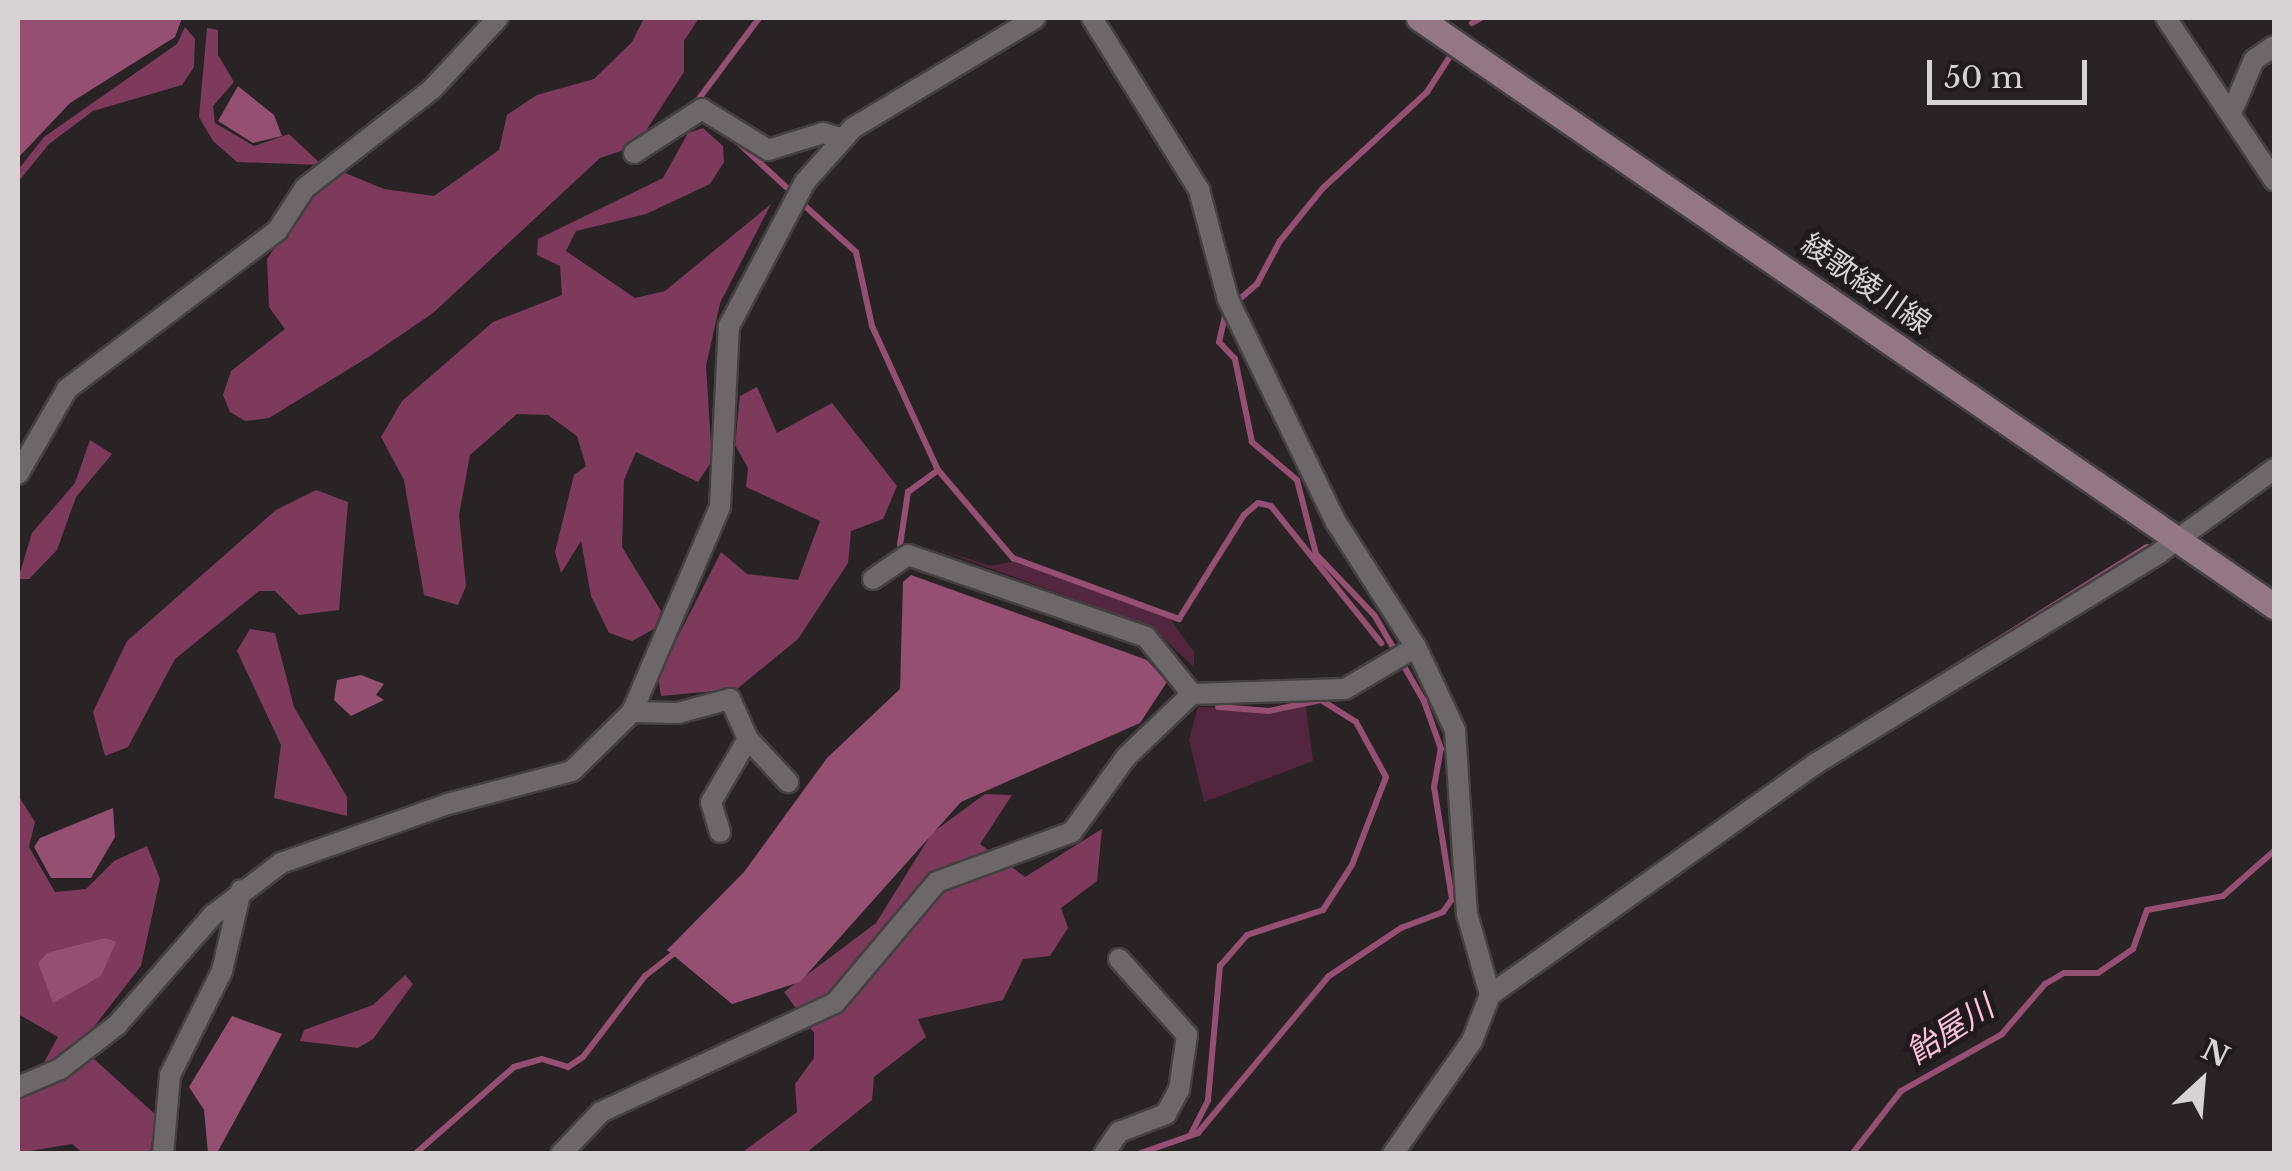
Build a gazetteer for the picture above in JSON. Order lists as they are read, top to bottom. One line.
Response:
{"streets":{"main road":["綾歌綾川線"]},"water":["飴屋川"],"scale_bar":"50 m","north":"top right"}
